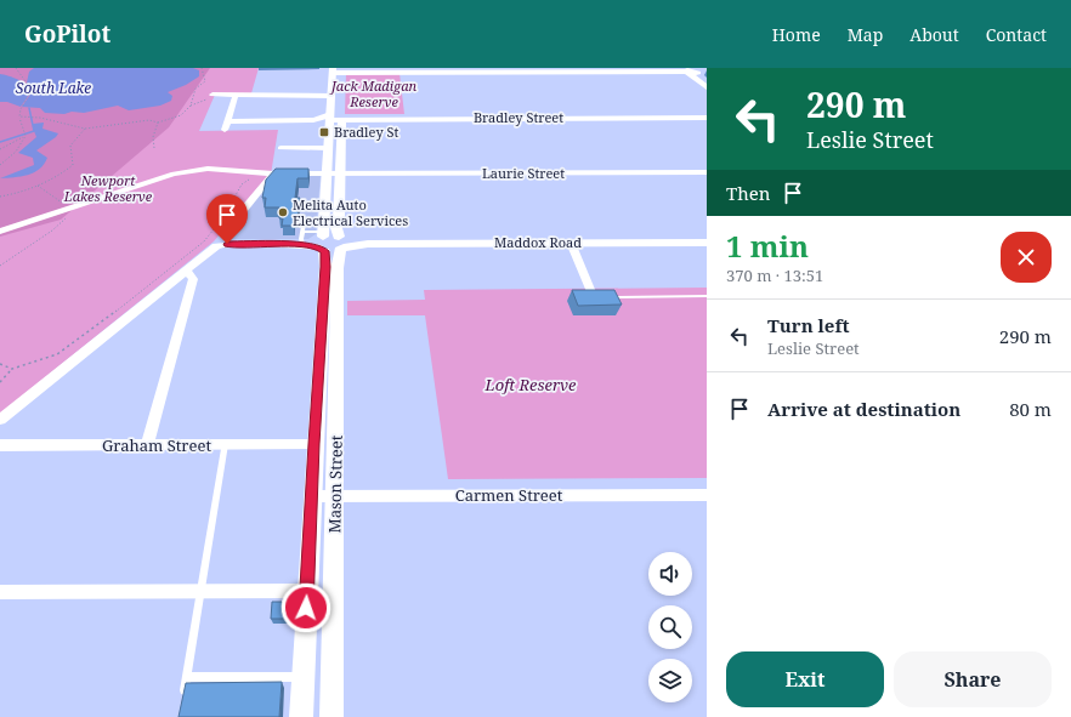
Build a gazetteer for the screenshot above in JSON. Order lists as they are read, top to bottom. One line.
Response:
{"streets":{"street":["Bradley Street","Laurie Street","Maddox Road","Graham Street","Mason Street","Carmen Street"]},"crossings":[["Bradley Street","Mason Street"],["Laurie Street","Mason Street"],["Maddox Road","Mason Street"],["Graham Street","Mason Street"],["Mason Street","Carmen Street"]],"water":["South Lake"],"parks":["Jack Madigan Reserve","Newport Lakes Reserve","Loft Reserve"],"places":{"transit":["Bradley St"],"other":["Melita Auto Electrical Services"]},"page":{"header":"GoPilot","nav":["Home","Map","About","Contact"],"turn":["290 m","Leslie Street"],"then":"Then","heading":["1 min","370 m · 13:51"],"list":[{"name":"Turn left","note":"Leslie Street","value":"290 m"},{"name":"Arrive at destination","value":"80 m"}],"buttons":["Exit","Share"]}}
